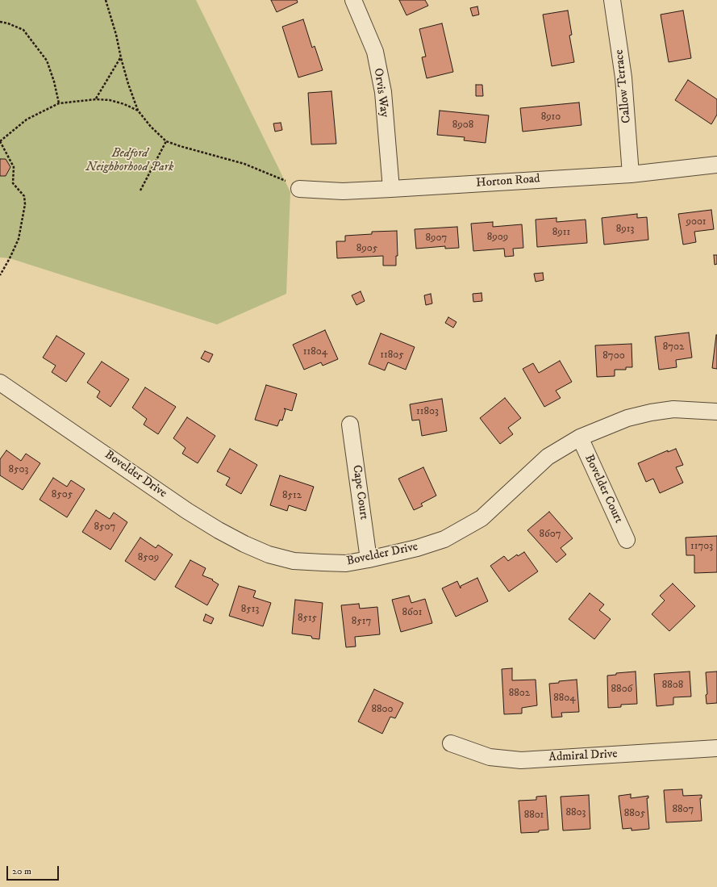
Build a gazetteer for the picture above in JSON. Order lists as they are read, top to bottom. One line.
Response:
{"streets":{"street":["Callow Terrace","Orvis Way","Horton Road","Bovelder Drive","Bovelder Court","Cape Court","Admiral Drive"]},"crossings":[["Callow Terrace","Horton Road"],["Orvis Way","Horton Road"],["Bovelder Drive","Bovelder Court"],["Bovelder Drive","Cape Court"]],"parks":["Bedford Neighborhood Park"],"house_numbers":["8910","8908","9001","8913","8911","8909","8907","8905","8702","11804","11805","8700","11803","8503","8505","8512","8507","8607","11703","8509","8513","8601","8515","8517","8808","8806","8802","8804","8800","8807","8803","8805","8801"],"scale_bar":"20 m"}
